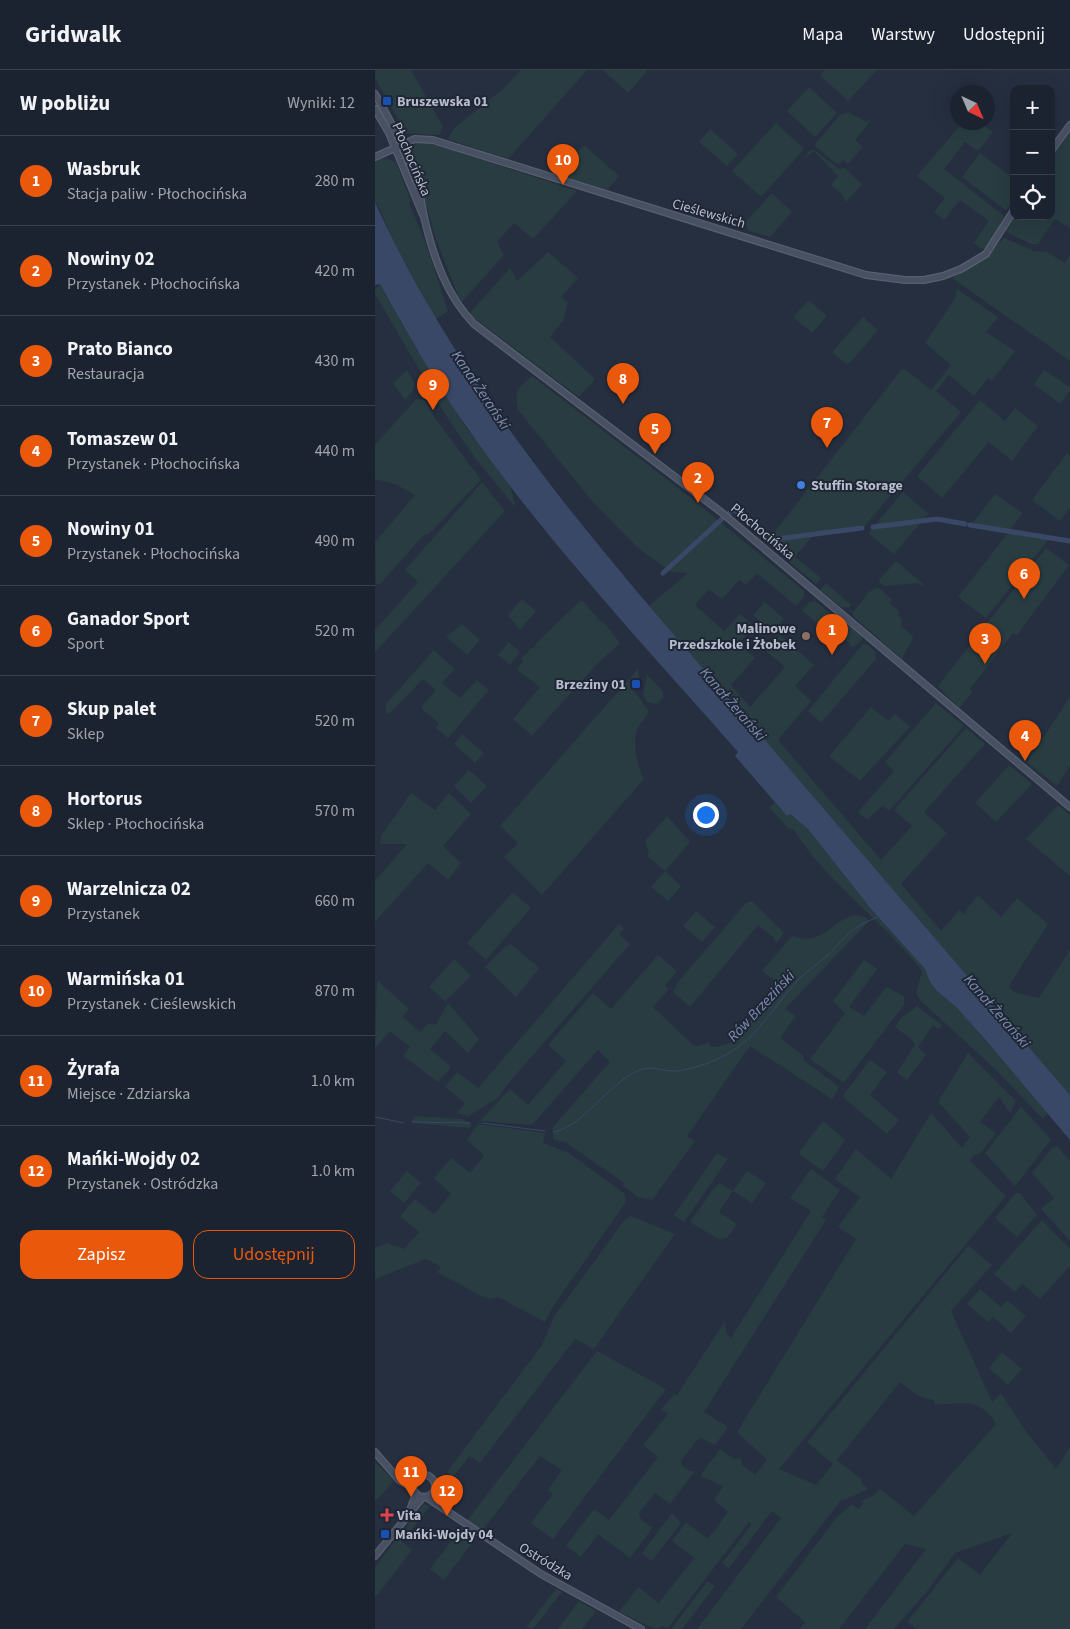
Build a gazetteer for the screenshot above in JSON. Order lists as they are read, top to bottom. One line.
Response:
{"streets":{"street":["Płochocińska","Cieślewskich","Ostródzka"]},"crossings":[["Płochocińska","Cieślewskich"]],"water":["Kanał Żerański","Rów Brzeziński"],"places":{"transit":["Bruszewska 01","Brzeziny 01","Mańki-Wojdy 04"],"other":["Stuffin Storage","Malinowe Przedszkole i Żłobek"],"health":["Vita"]},"north":"bottom right","page":{"header":"Gridwalk","nav":["Mapa","Warstwy","Udostępnij"],"heading":["W pobliżu","Wyniki: 12"],"map_buttons":["+","−"],"list":[{"mark":"1","name":"Wasbruk","note":"Stacja paliw · Płochocińska","value":"280 m"},{"mark":"2","name":"Nowiny 02","note":"Przystanek · Płochocińska","value":"420 m"},{"mark":"3","name":"Prato Bianco","note":"Restauracja","value":"430 m"},{"mark":"4","name":"Tomaszew 01","note":"Przystanek · Płochocińska","value":"440 m"},{"mark":"5","name":"Nowiny 01","note":"Przystanek · Płochocińska","value":"490 m"},{"mark":"6","name":"Ganador Sport","note":"Sport","value":"520 m"},{"mark":"7","name":"Skup palet","note":"Sklep","value":"520 m"},{"mark":"8","name":"Hortorus","note":"Sklep · Płochocińska","value":"570 m"},{"mark":"9","name":"Warzelnicza 02","note":"Przystanek","value":"660 m"},{"mark":"10","name":"Warmińska 01","note":"Przystanek · Cieślewskich","value":"870 m"},{"mark":"11","name":"Żyrafa","note":"Miejsce · Zdziarska","value":"1.0 km"},{"mark":"12","name":"Mańki-Wojdy 02","note":"Przystanek · Ostródzka","value":"1.0 km"}],"pins":["10","8","9","7","5","2","6","1","3","4","11","12"],"buttons":["Zapisz","Udostępnij"]}}
